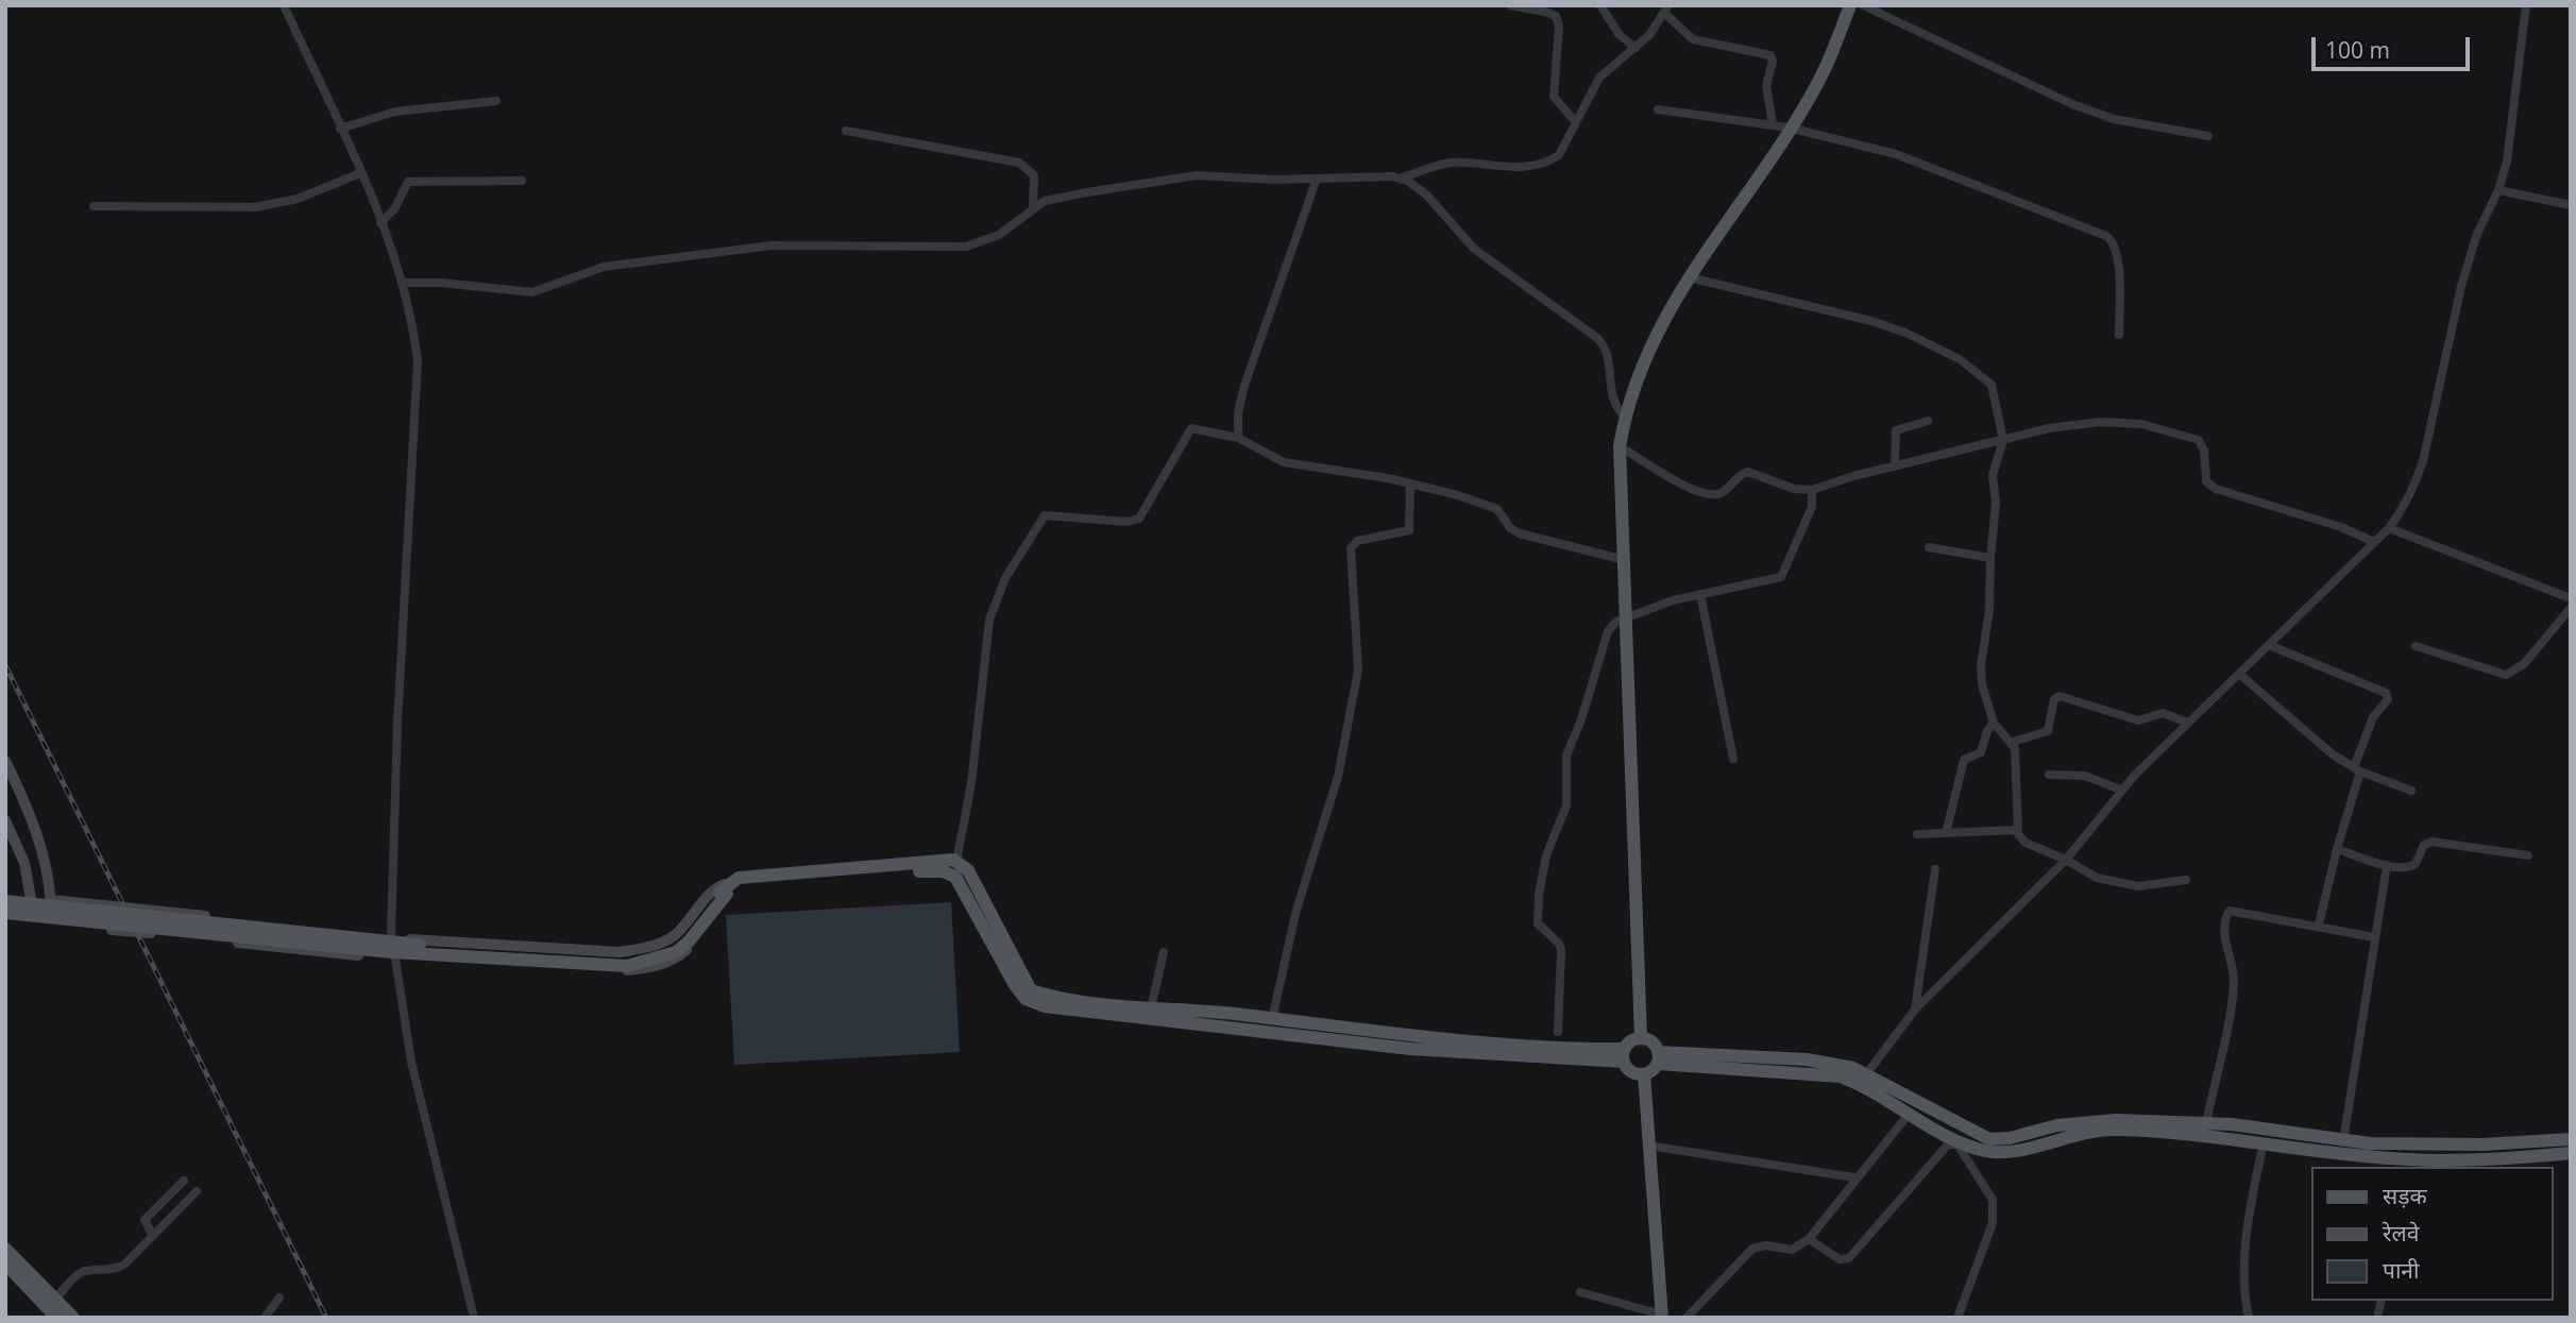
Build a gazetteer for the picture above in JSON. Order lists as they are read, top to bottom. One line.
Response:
{"legend":["सड़क","रेलवे","पानी"],"scale_bar":"100 m"}
